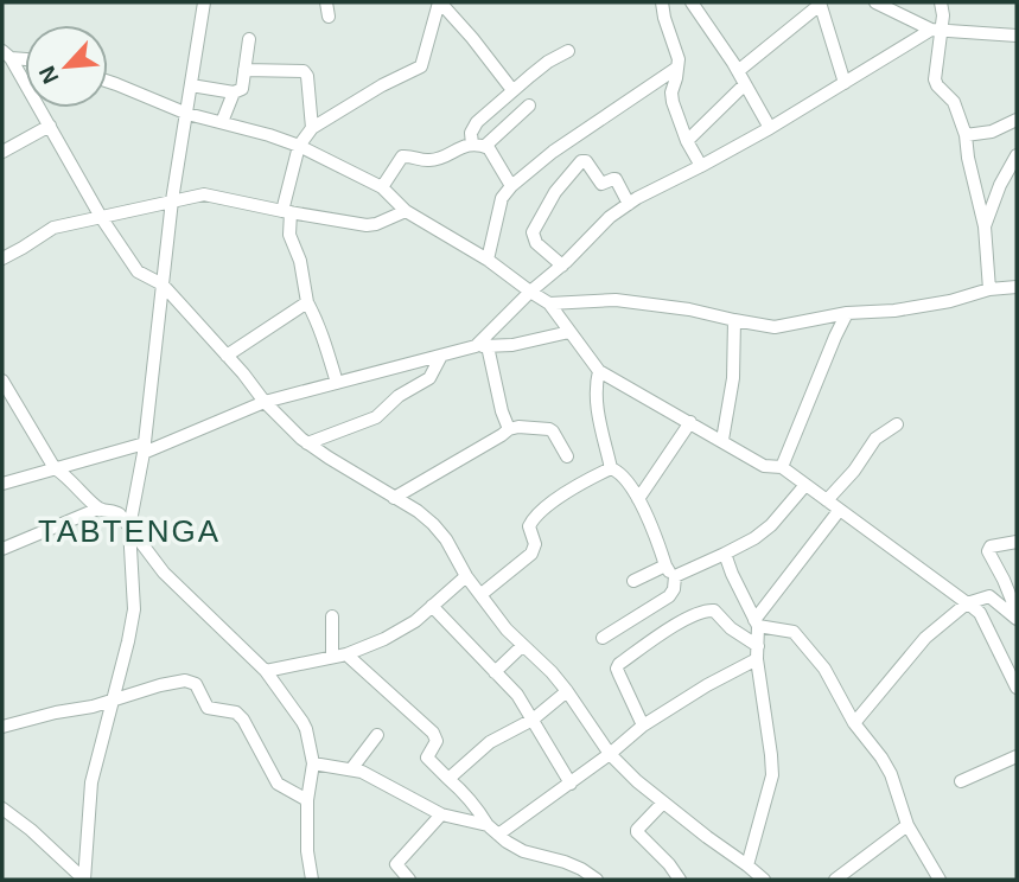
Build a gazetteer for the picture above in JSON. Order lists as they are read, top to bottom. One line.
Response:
{"districts":["TABTENGA"],"north":"bottom left"}
